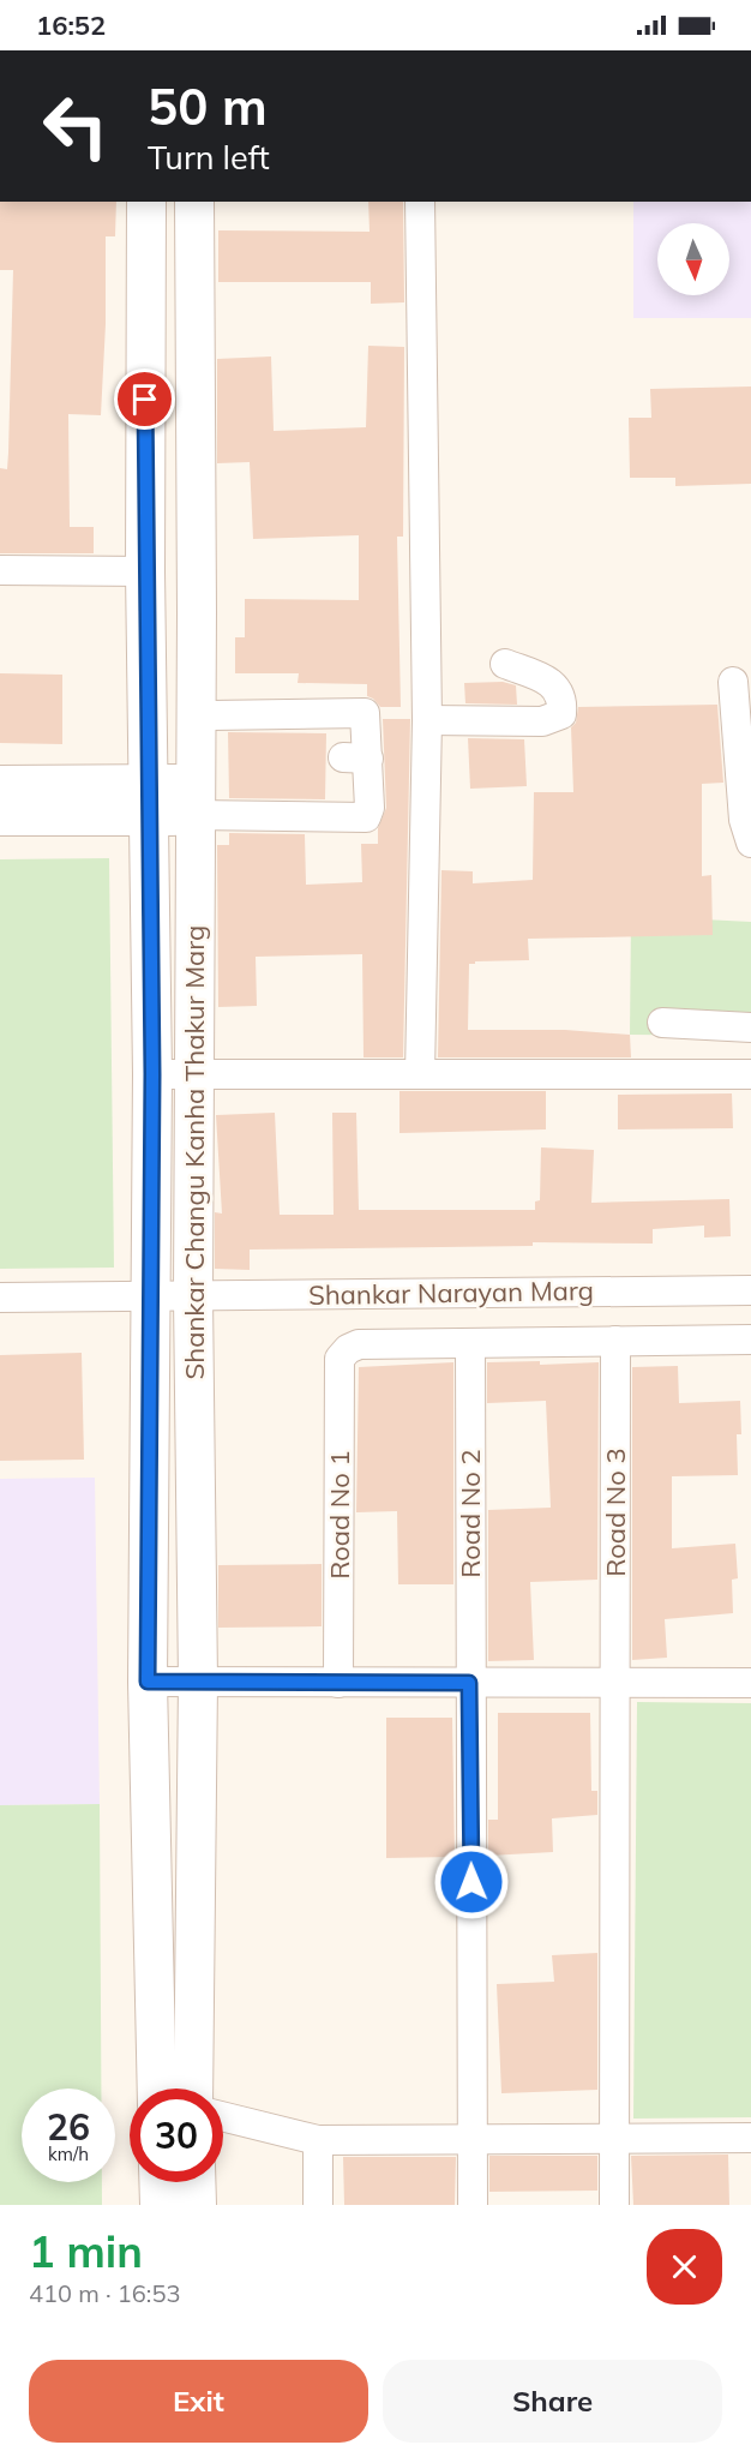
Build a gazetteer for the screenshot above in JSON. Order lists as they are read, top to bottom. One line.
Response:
{"streets":{"street":["Shankar Changu Kanha Thakur Marg","Shankar Narayan Marg","Road No 3","Road No 2","Road No 1"]},"crossings":[["Shankar Changu Kanha Thakur Marg","Shankar Narayan Marg"],["Road No 2","Road No 1"]],"north":"bottom","page":{"status":"16:52","turn":["50 m","Turn left"],"speed":"26 km/h","limit":"30","heading":["1 min","410 m · 16:53"],"buttons":["Exit","Share"]}}
